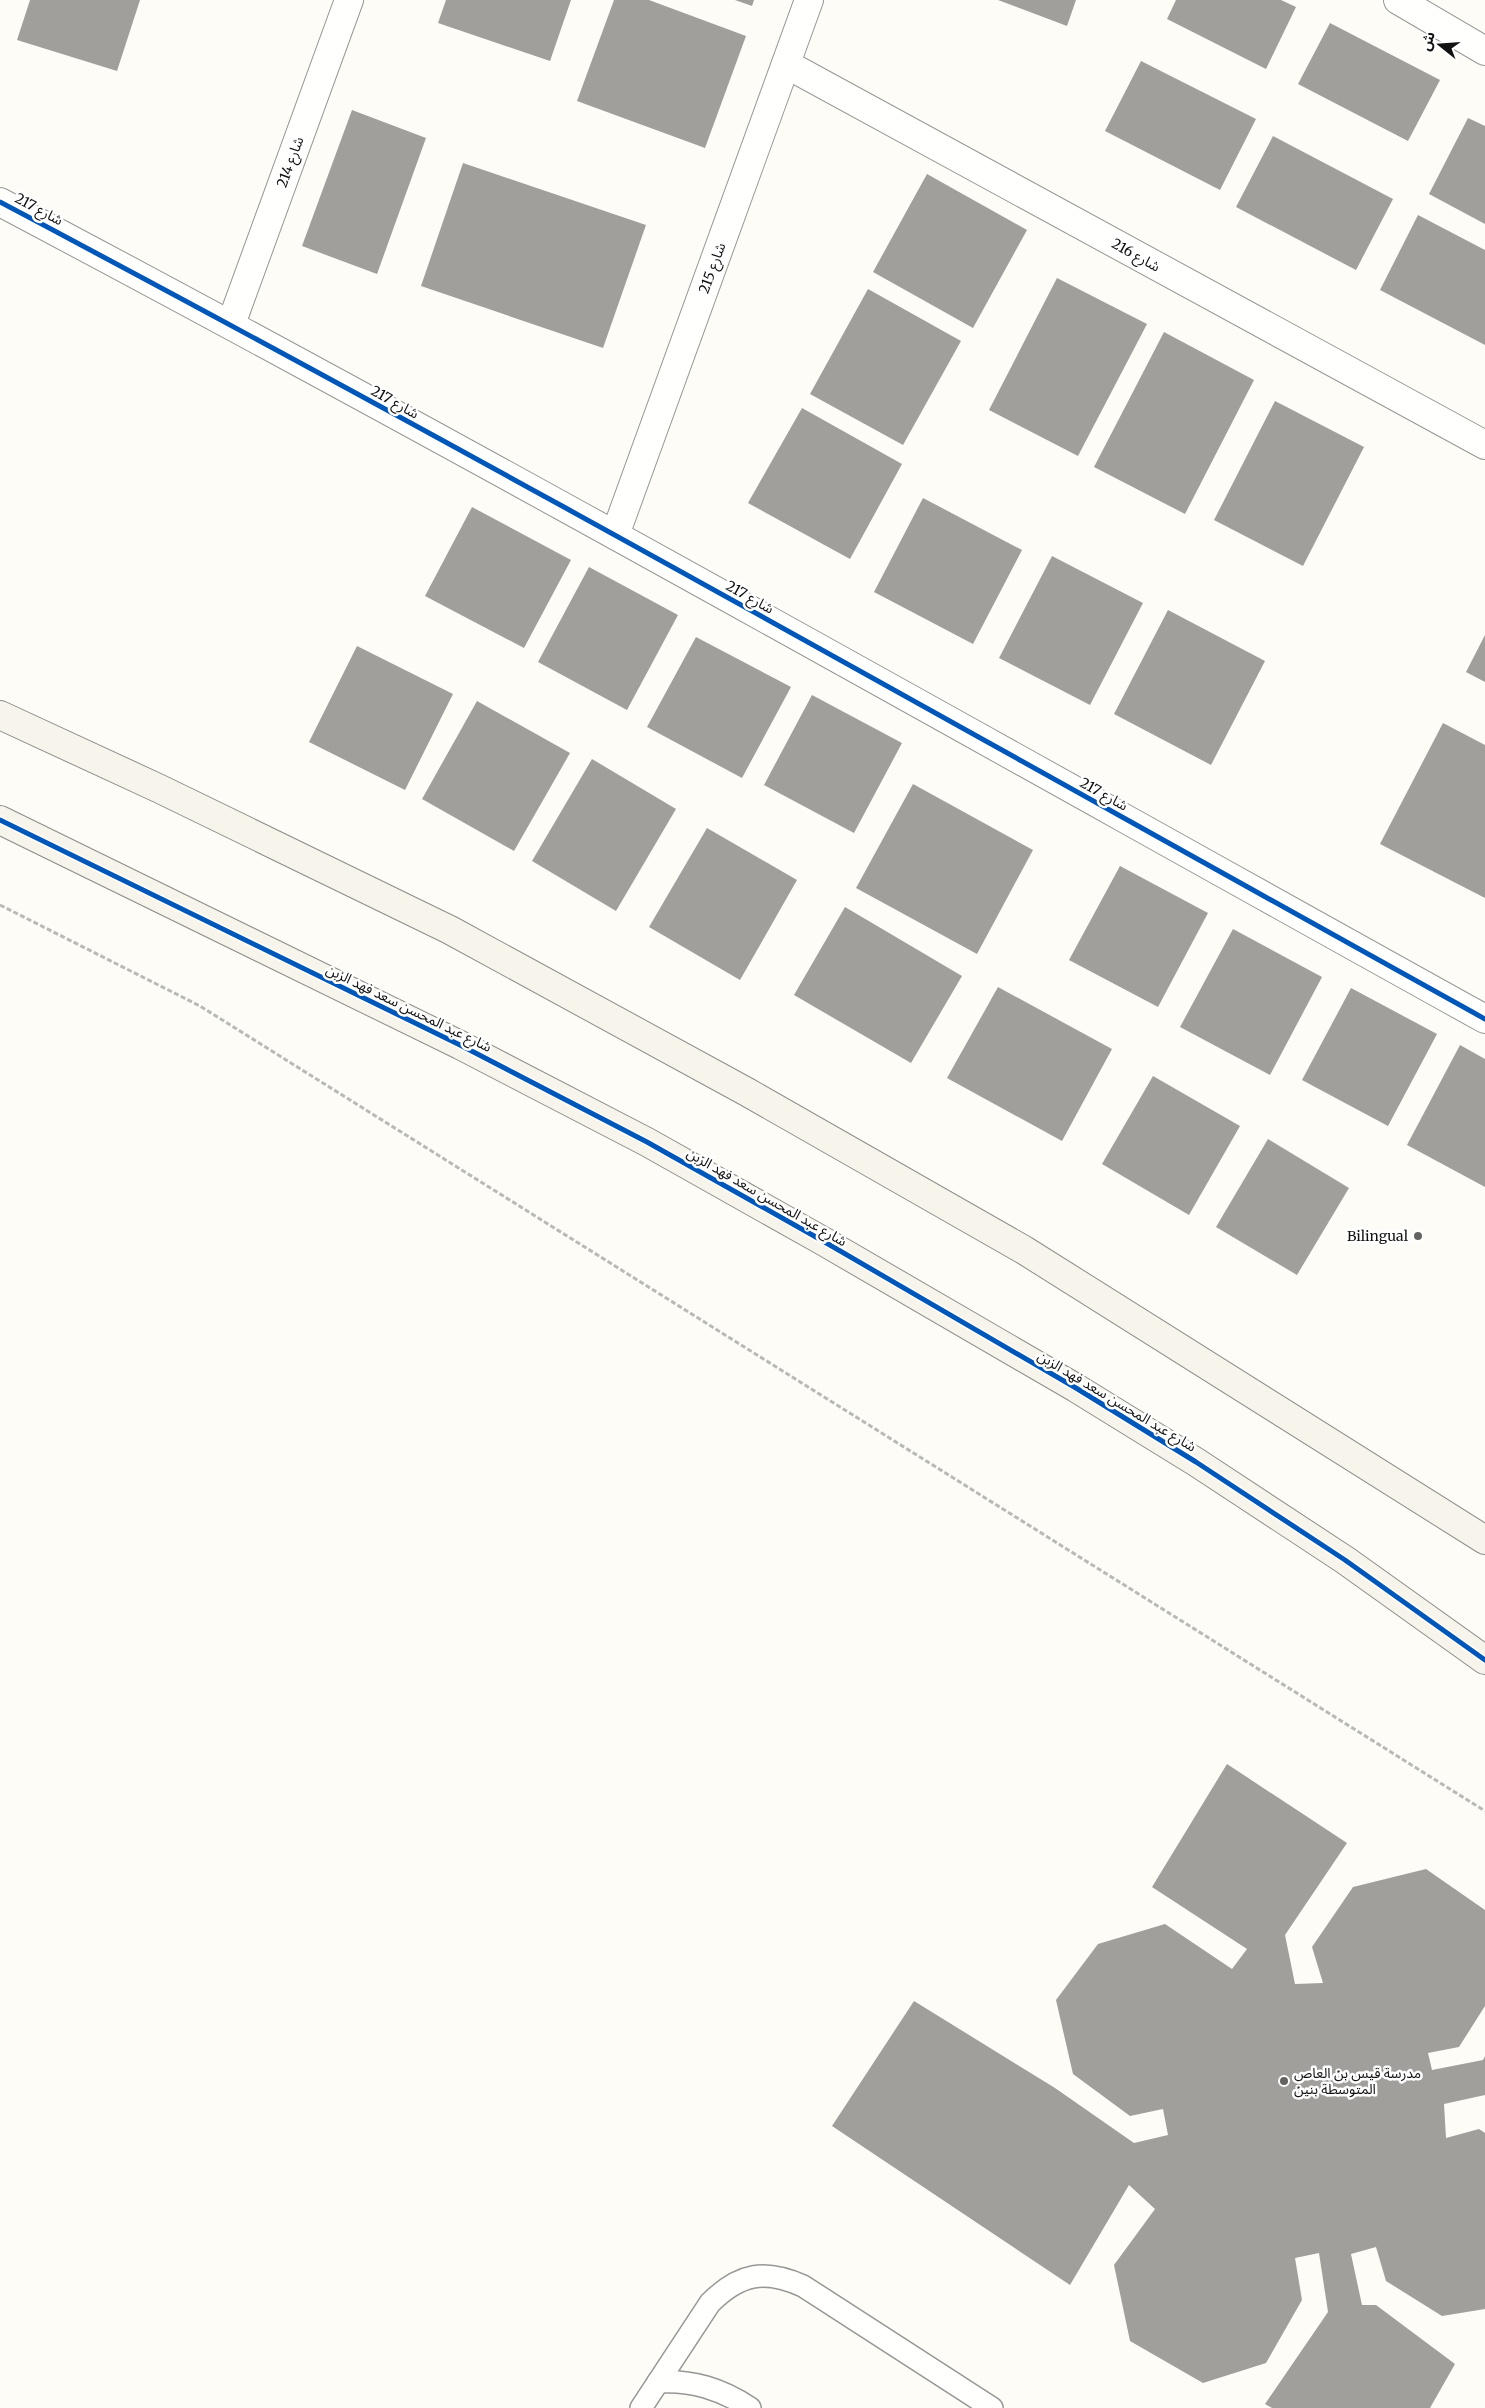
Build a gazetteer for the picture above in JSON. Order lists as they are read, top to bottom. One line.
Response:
{"streets":{"street":["شارع 214","شارع 217","شارع 216","شارع 215","شارع عبد المحسن سعد فهد الزبن"]},"crossings":[["شارع 214","شارع 217"],["شارع 217","شارع 215"],["شارع 216","شارع 215"]],"places":["Bilingual","مدرسة قيس بن العاص المتوسطة بنين"],"north":"left"}
